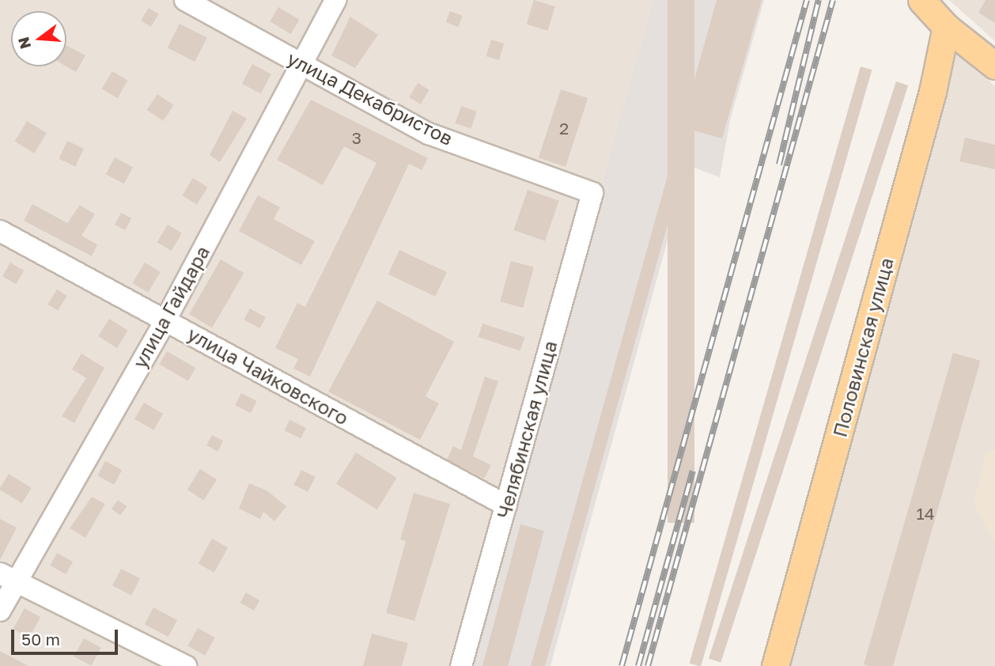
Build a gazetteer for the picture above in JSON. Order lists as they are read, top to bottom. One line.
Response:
{"streets":{"main road":["Половинская улица"],"street":["улица Декабристов","улица Гайдара","улица Чайковского","Челябинская улица"]},"crossings":[["улица Декабристов","улица Гайдара"],["улица Декабристов","Челябинская улица"],["улица Гайдара","улица Чайковского"],["улица Чайковского","Челябинская улица"]],"house_numbers":["2","3","14"],"scale_bar":"50 m","north":"left"}
